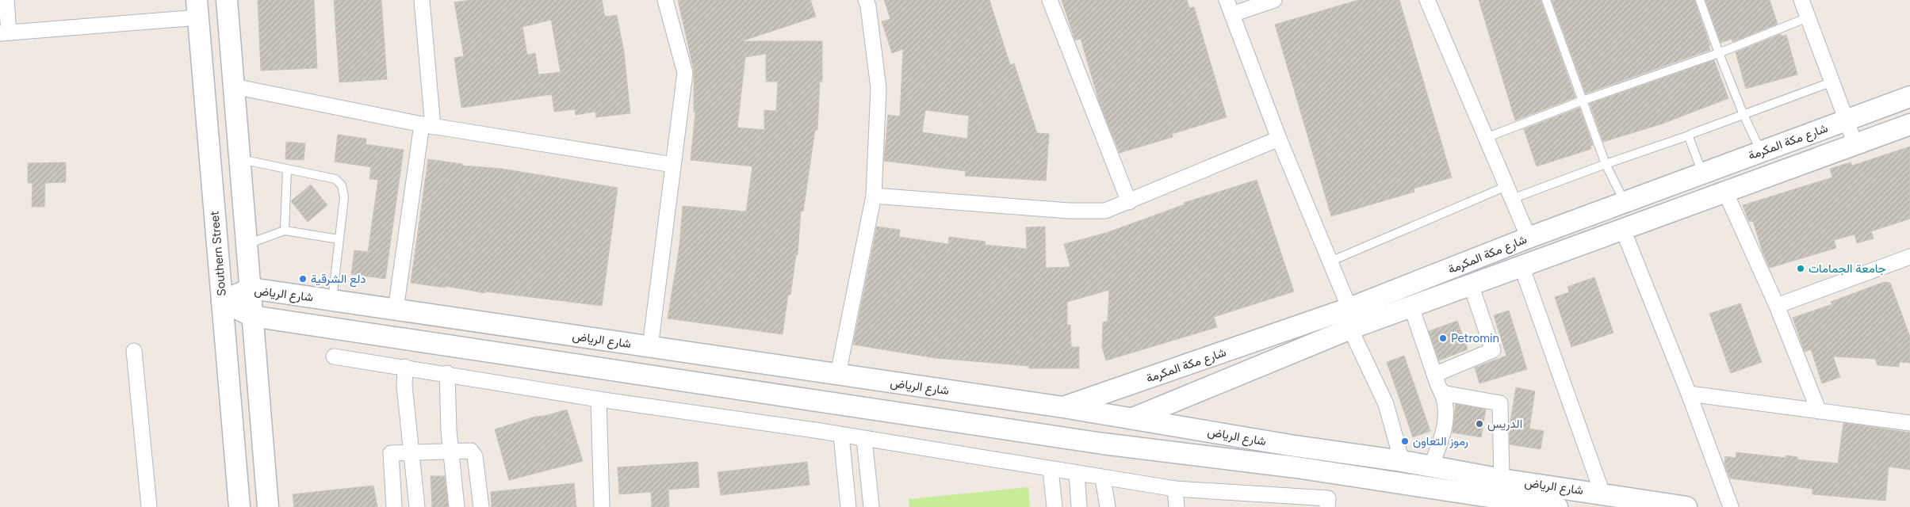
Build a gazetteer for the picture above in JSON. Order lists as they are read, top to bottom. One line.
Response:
{"streets":{"main road":["شارع مكة المكرمة","Southern Street","شارع الرياض"]},"crossings":[["شارع مكة المكرمة","شارع الرياض"],["Southern Street","شارع الرياض"]],"places":["جامعة الجمامات","دلع الشرقية","Petromin","الدريس","رموز التعاون"]}
